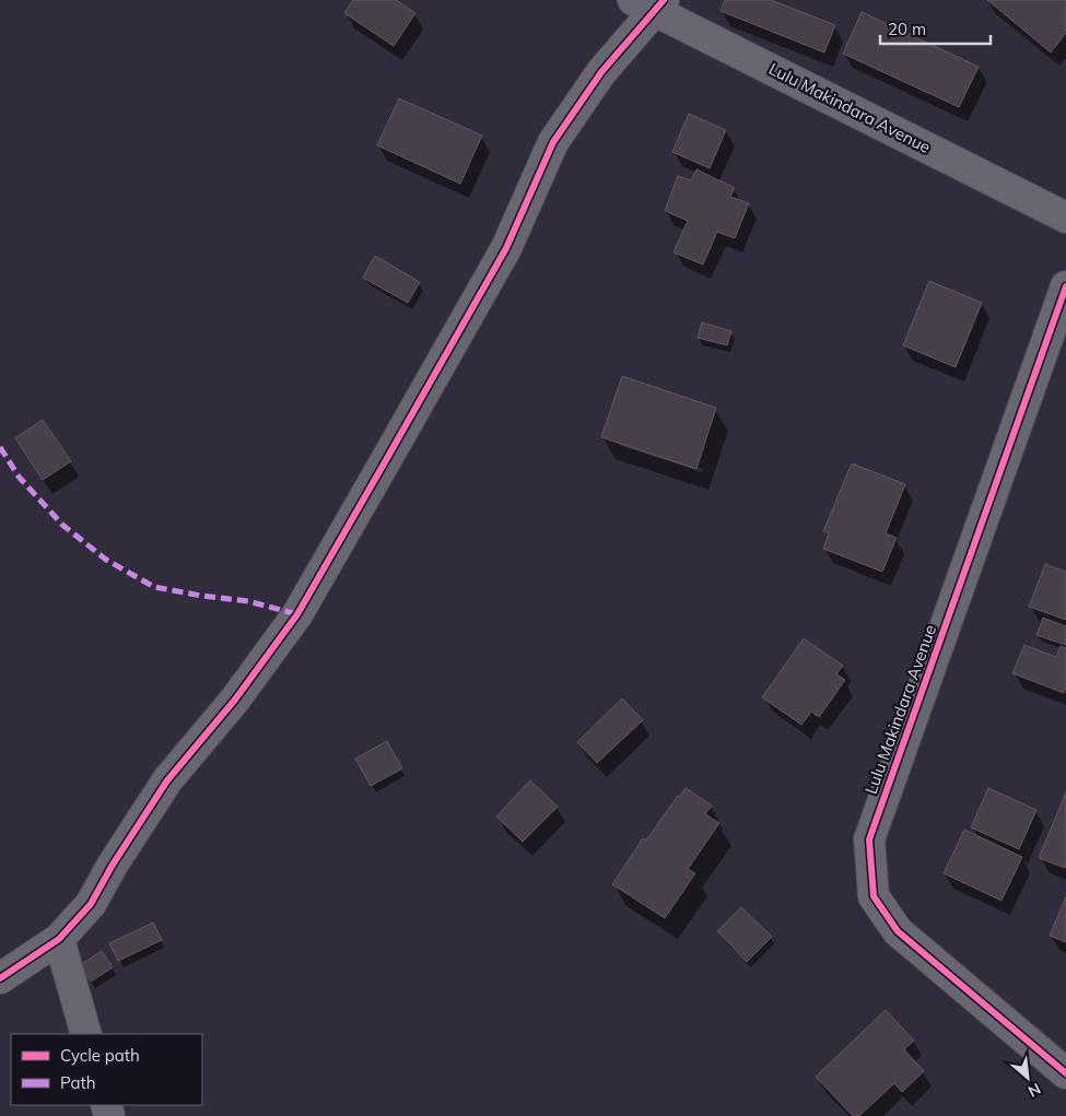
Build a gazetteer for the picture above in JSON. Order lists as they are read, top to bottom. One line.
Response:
{"streets":{"street":["Lulu Makindara Avenue"]},"legend":["Cycle path","Path"],"scale_bar":"20 m","north":"bottom right"}
